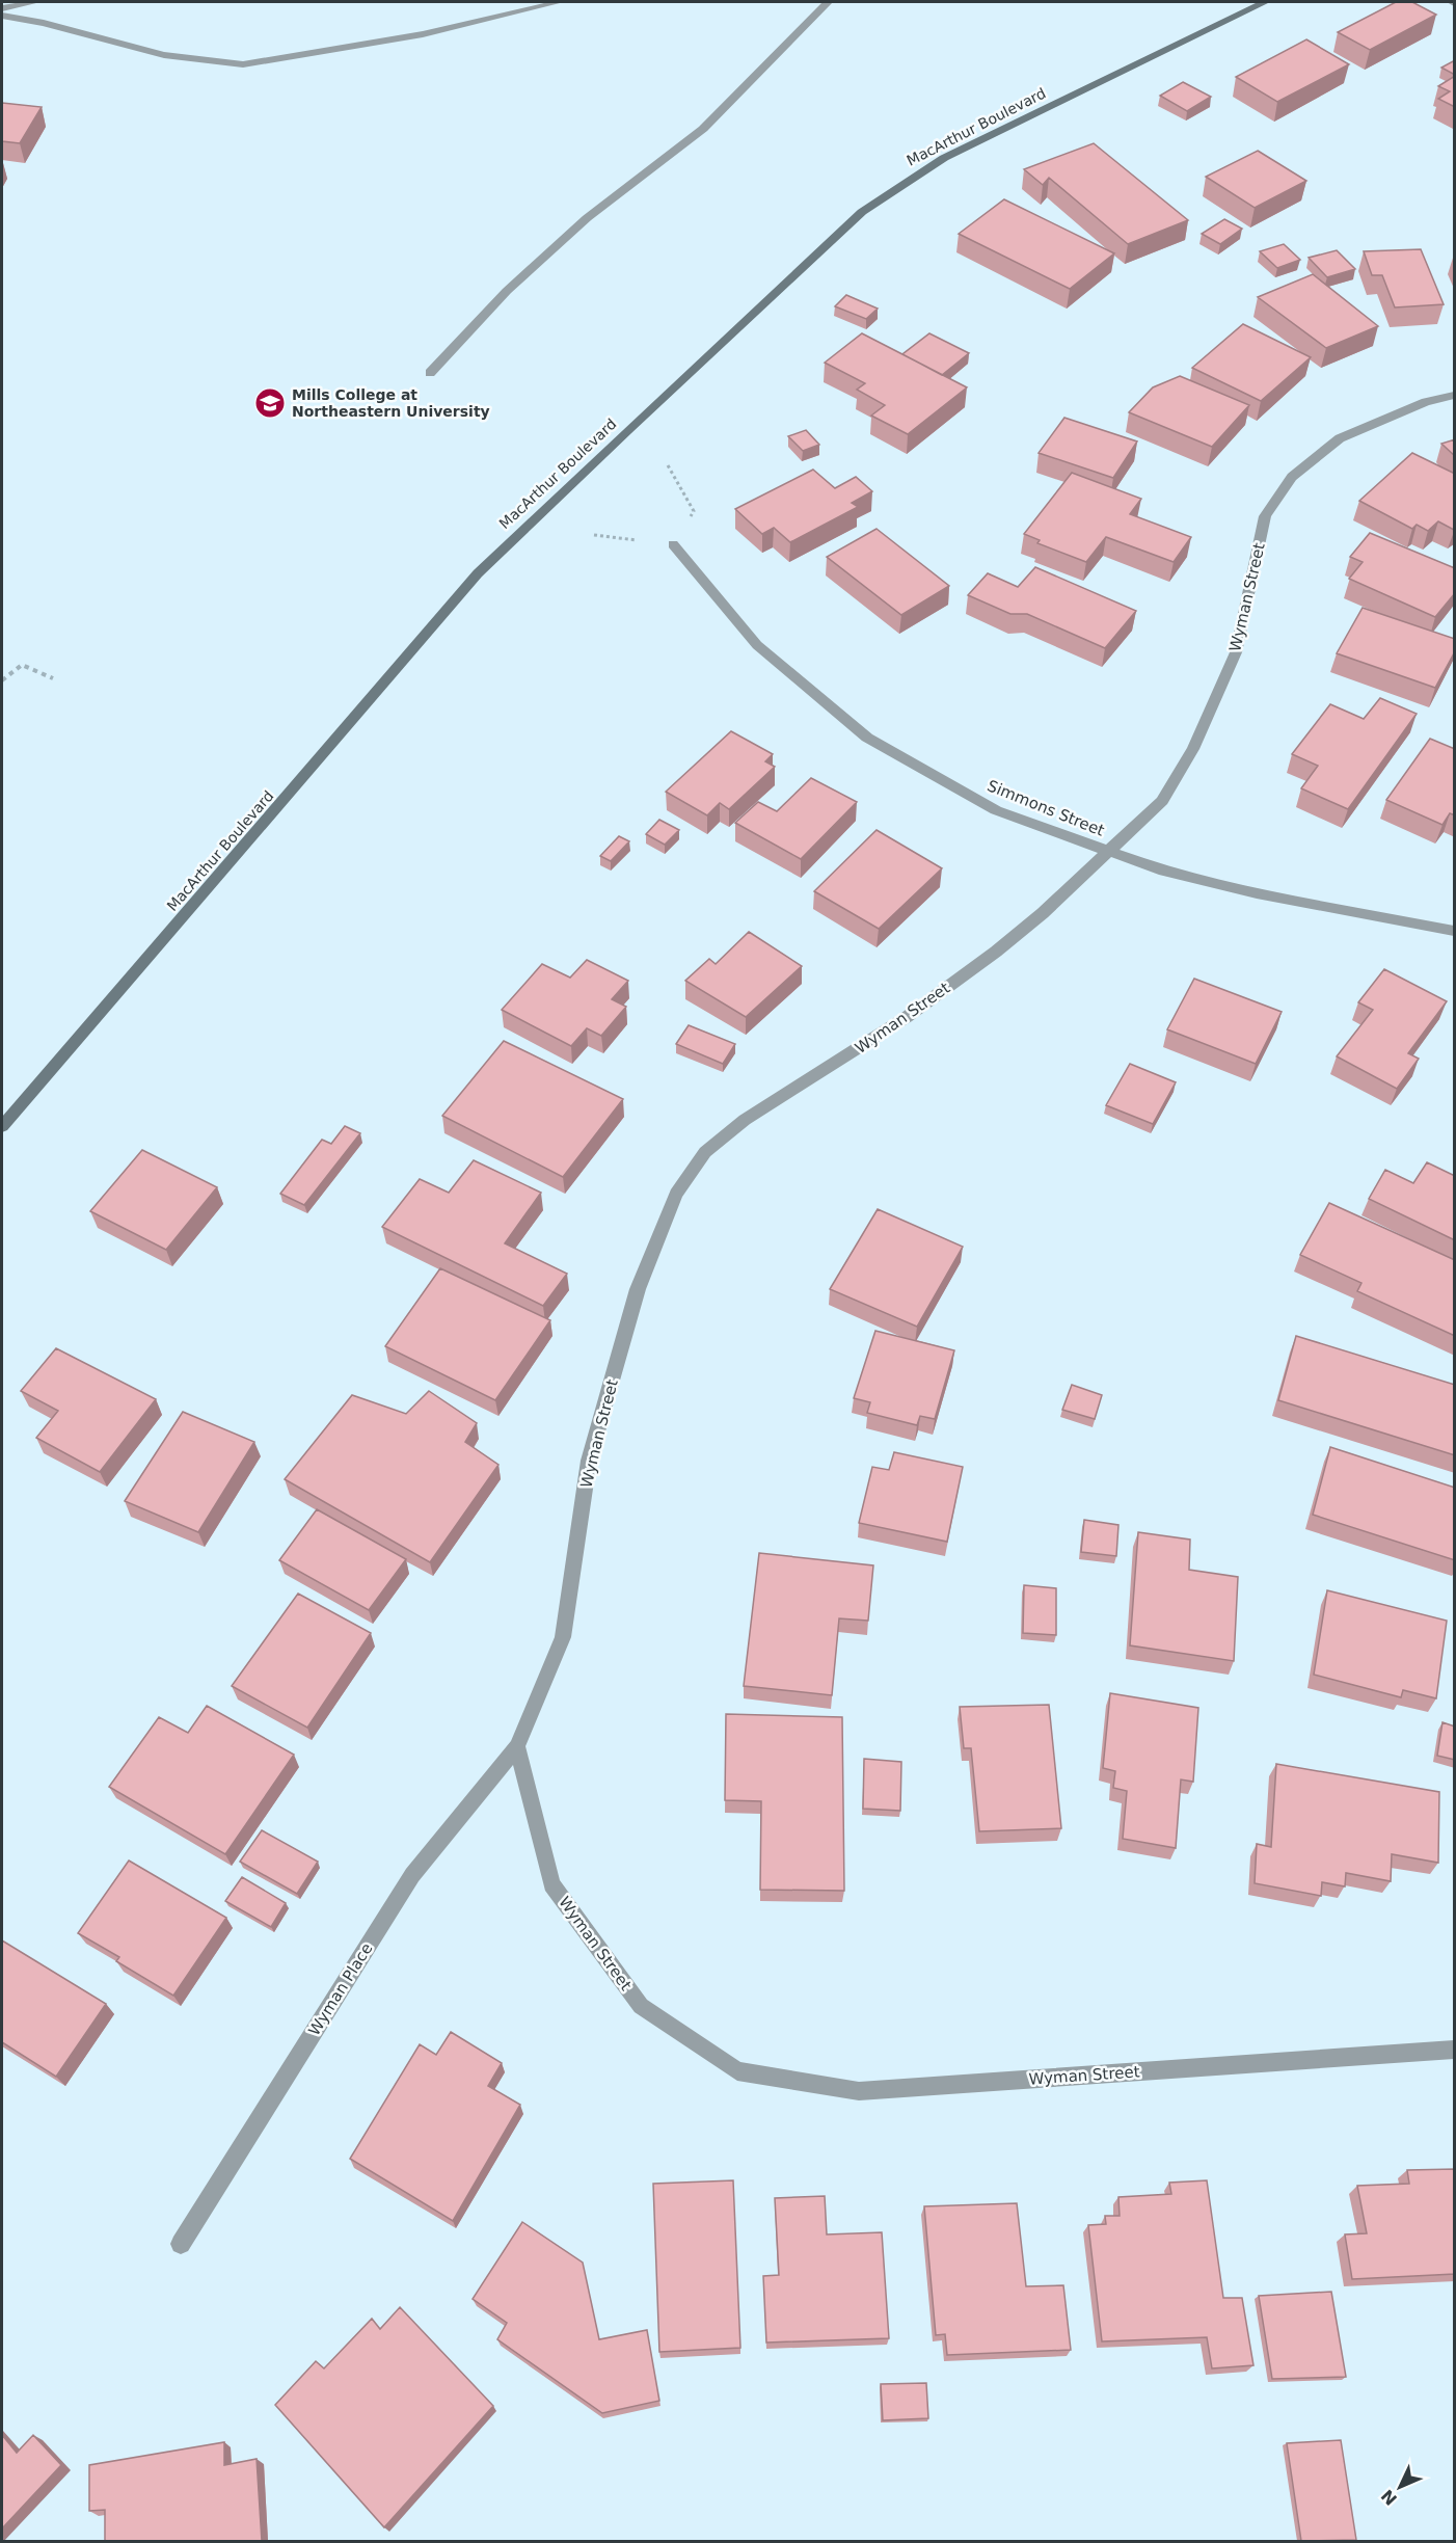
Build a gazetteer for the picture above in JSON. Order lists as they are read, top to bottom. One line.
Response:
{"streets":{"main road":["MacArthur Boulevard"],"street":["Wyman Street","Simmons Street","Wyman Place"]},"crossings":[["Wyman Street","Simmons Street"],["Wyman Street","Wyman Place"]],"places":{"school or university":["Mills College at Northeastern University"]},"north":"bottom left"}
